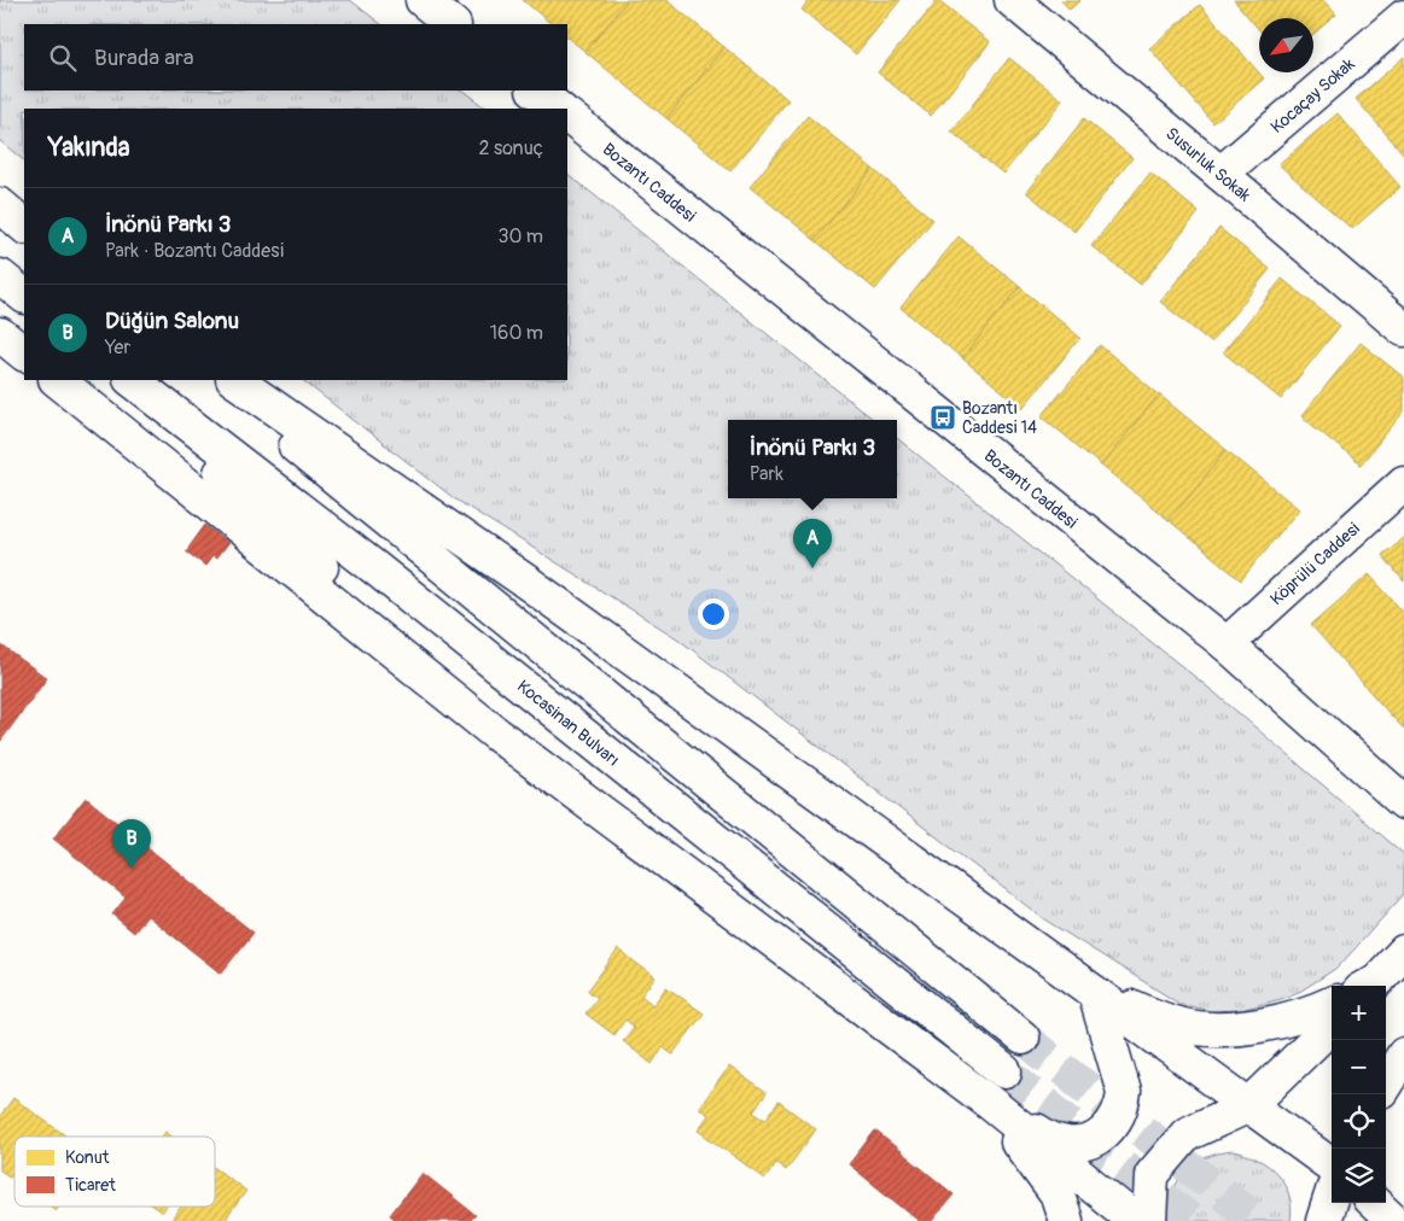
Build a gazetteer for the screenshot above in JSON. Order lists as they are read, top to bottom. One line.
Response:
{"streets":{"main road":["Kocaçay Sokak","Susurluk Sokak","Bozantı Caddesi","Köprülü Caddesi","Kocasinan Bulvarı"]},"crossings":[["Kocaçay Sokak","Susurluk Sokak"],["Bozantı Caddesi","Köprülü Caddesi"]],"places":{"bus stop":["Bozantı Caddesi 14"]},"legend":["Konut","Ticaret"],"north":"bottom left","page":{"search":"Burada ara","heading":["Yakında","2 sonuç"],"list":[{"mark":"A","name":"İnönü Parkı 3","note":"Park · Bozantı Caddesi","value":"30 m"},{"mark":"B","name":"Düğün Salonu","note":"Yer","value":"160 m"}],"popup":["İnönü Parkı 3","Park"],"pins":["A","B"],"map_buttons":["+","−"]}}
